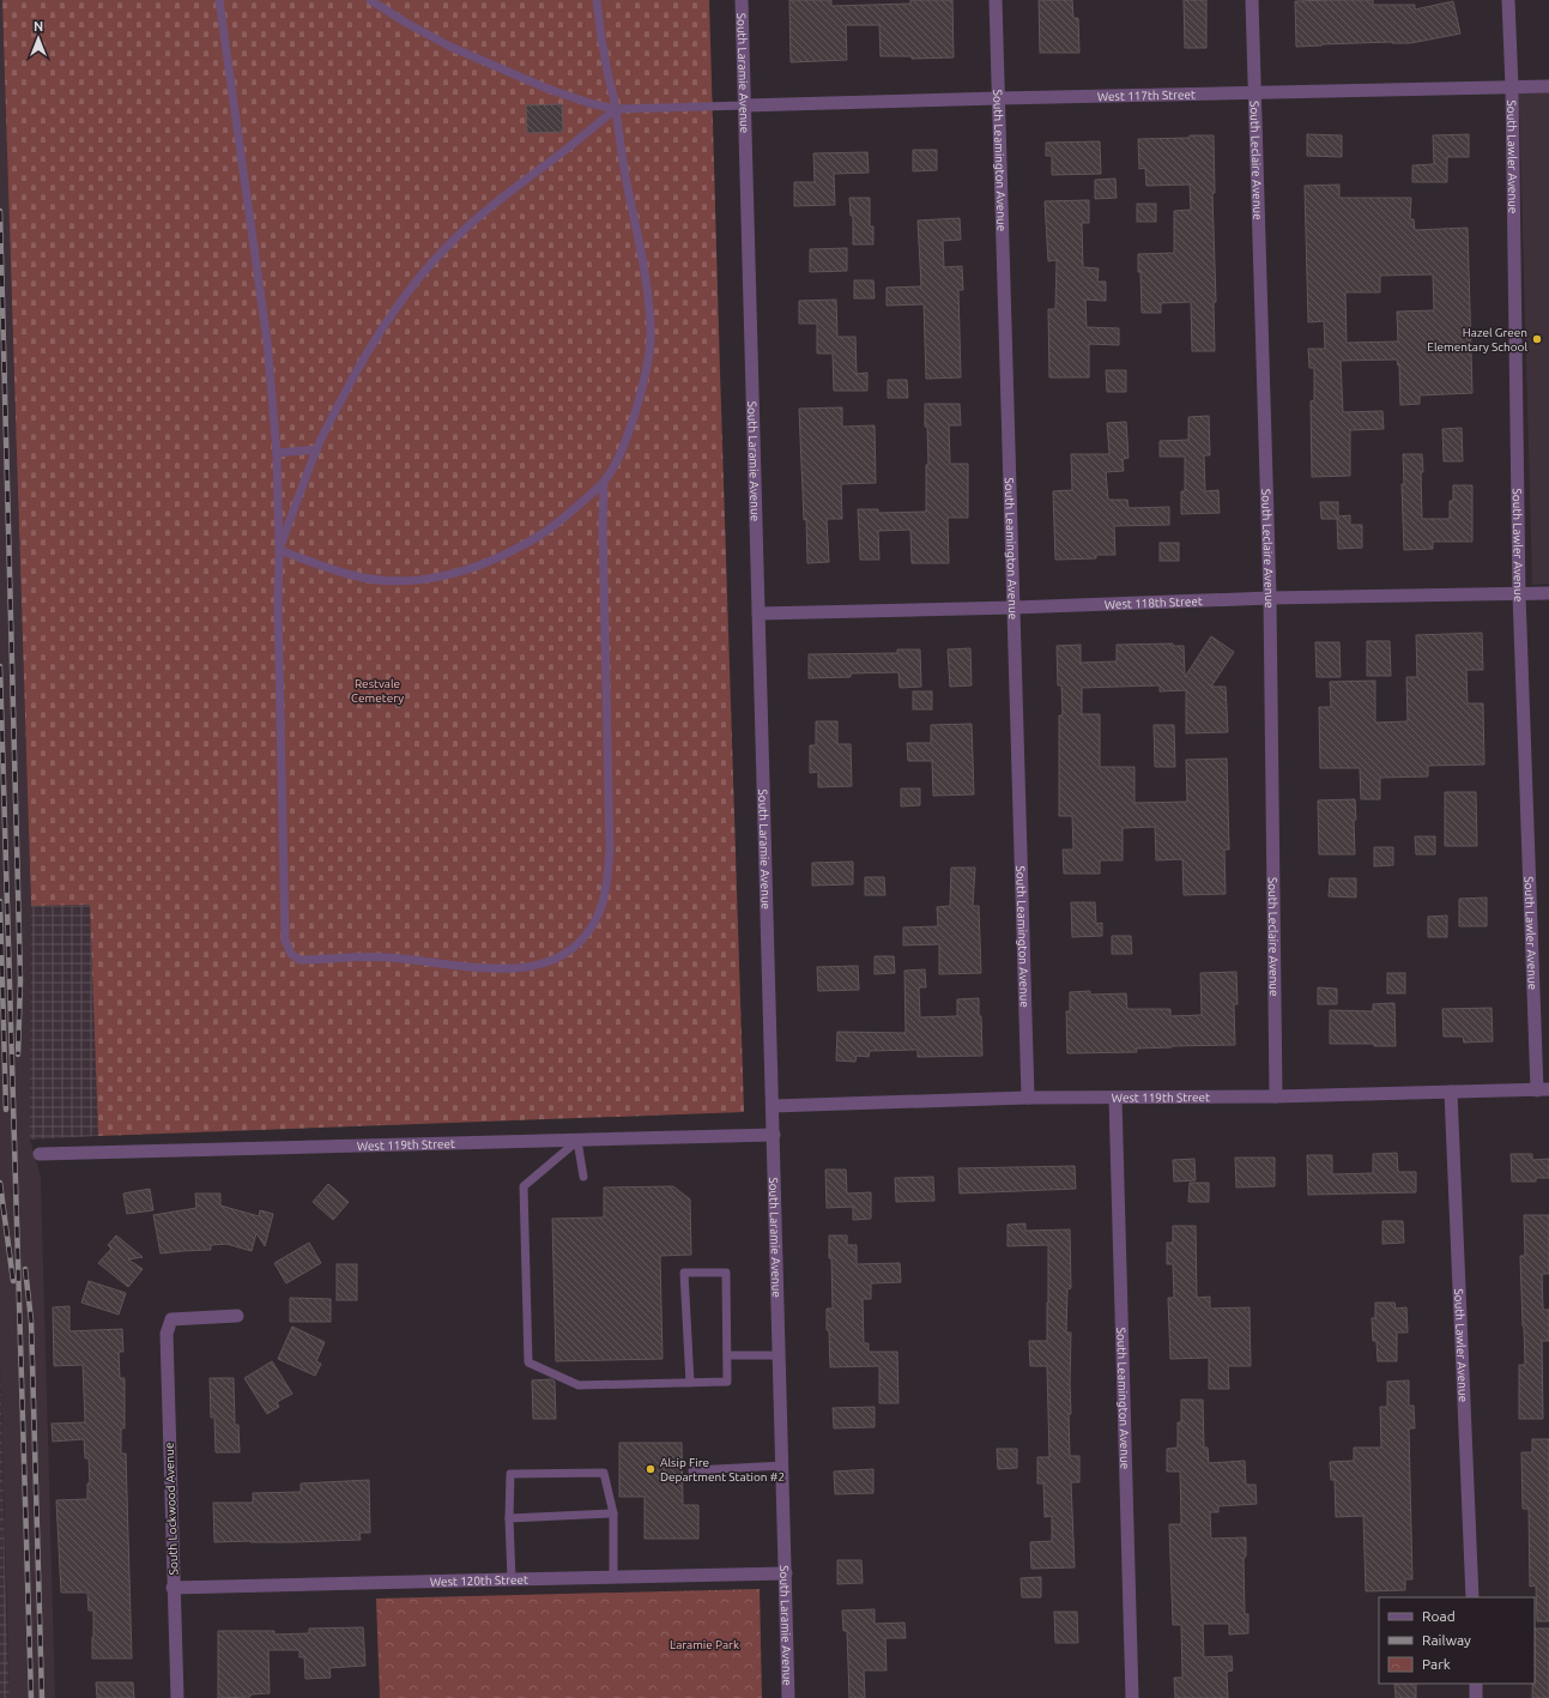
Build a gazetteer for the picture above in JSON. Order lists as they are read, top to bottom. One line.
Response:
{"streets":{"street":["South Laramie Avenue","West 117th Street","South Lawler Avenue","South Leamington Avenue","South Leclaire Avenue","West 118th Street","West 119th Street","South Lockwood Avenue","West 120th Street"]},"crossings":[["South Laramie Avenue","West 117th Street"],["South Laramie Avenue","West 118th Street"],["South Laramie Avenue","West 119th Street"],["South Laramie Avenue","West 120th Street"],["West 117th Street","South Lawler Avenue"],["West 117th Street","South Leamington Avenue"],["West 117th Street","South Leclaire Avenue"],["South Lawler Avenue","West 118th Street"],["South Lawler Avenue","West 119th Street"],["South Leamington Avenue","West 118th Street"],["South Leamington Avenue","West 119th Street"],["South Leclaire Avenue","West 118th Street"],["South Leclaire Avenue","West 119th Street"],["South Lockwood Avenue","West 120th Street"]],"parks":["Restvale Cemetery","Laramie Park"],"places":["Hazel Green Elementary School","Alsip Fire Department Station #2"],"legend":["Road","Railway","Park"],"north":"top"}
